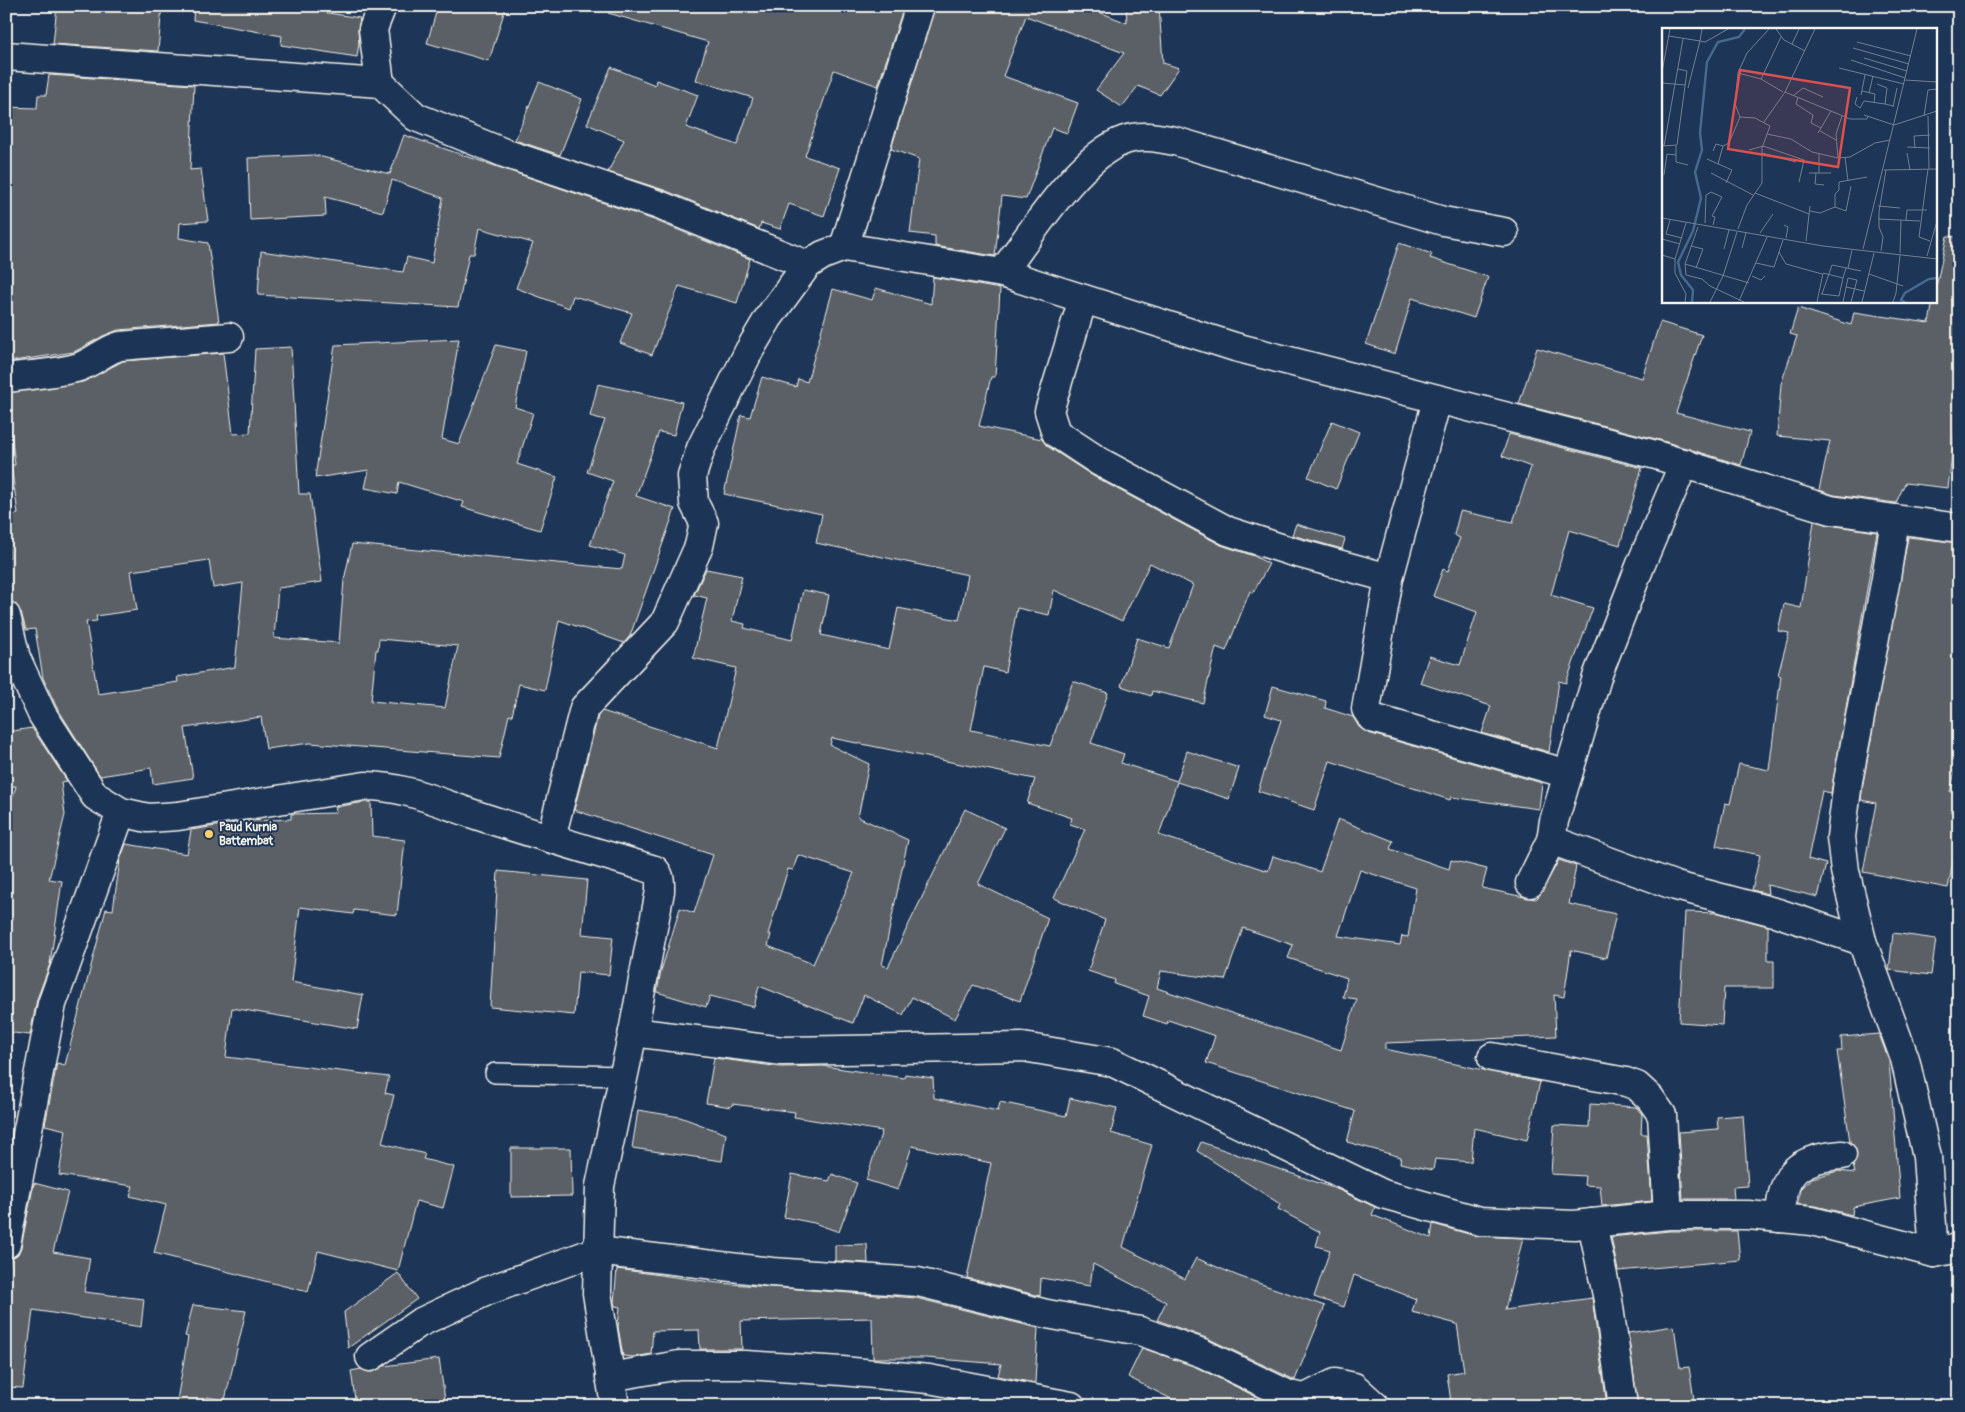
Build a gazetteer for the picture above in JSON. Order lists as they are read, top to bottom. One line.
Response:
{"places":["Paud Kurnia Battembat"]}
